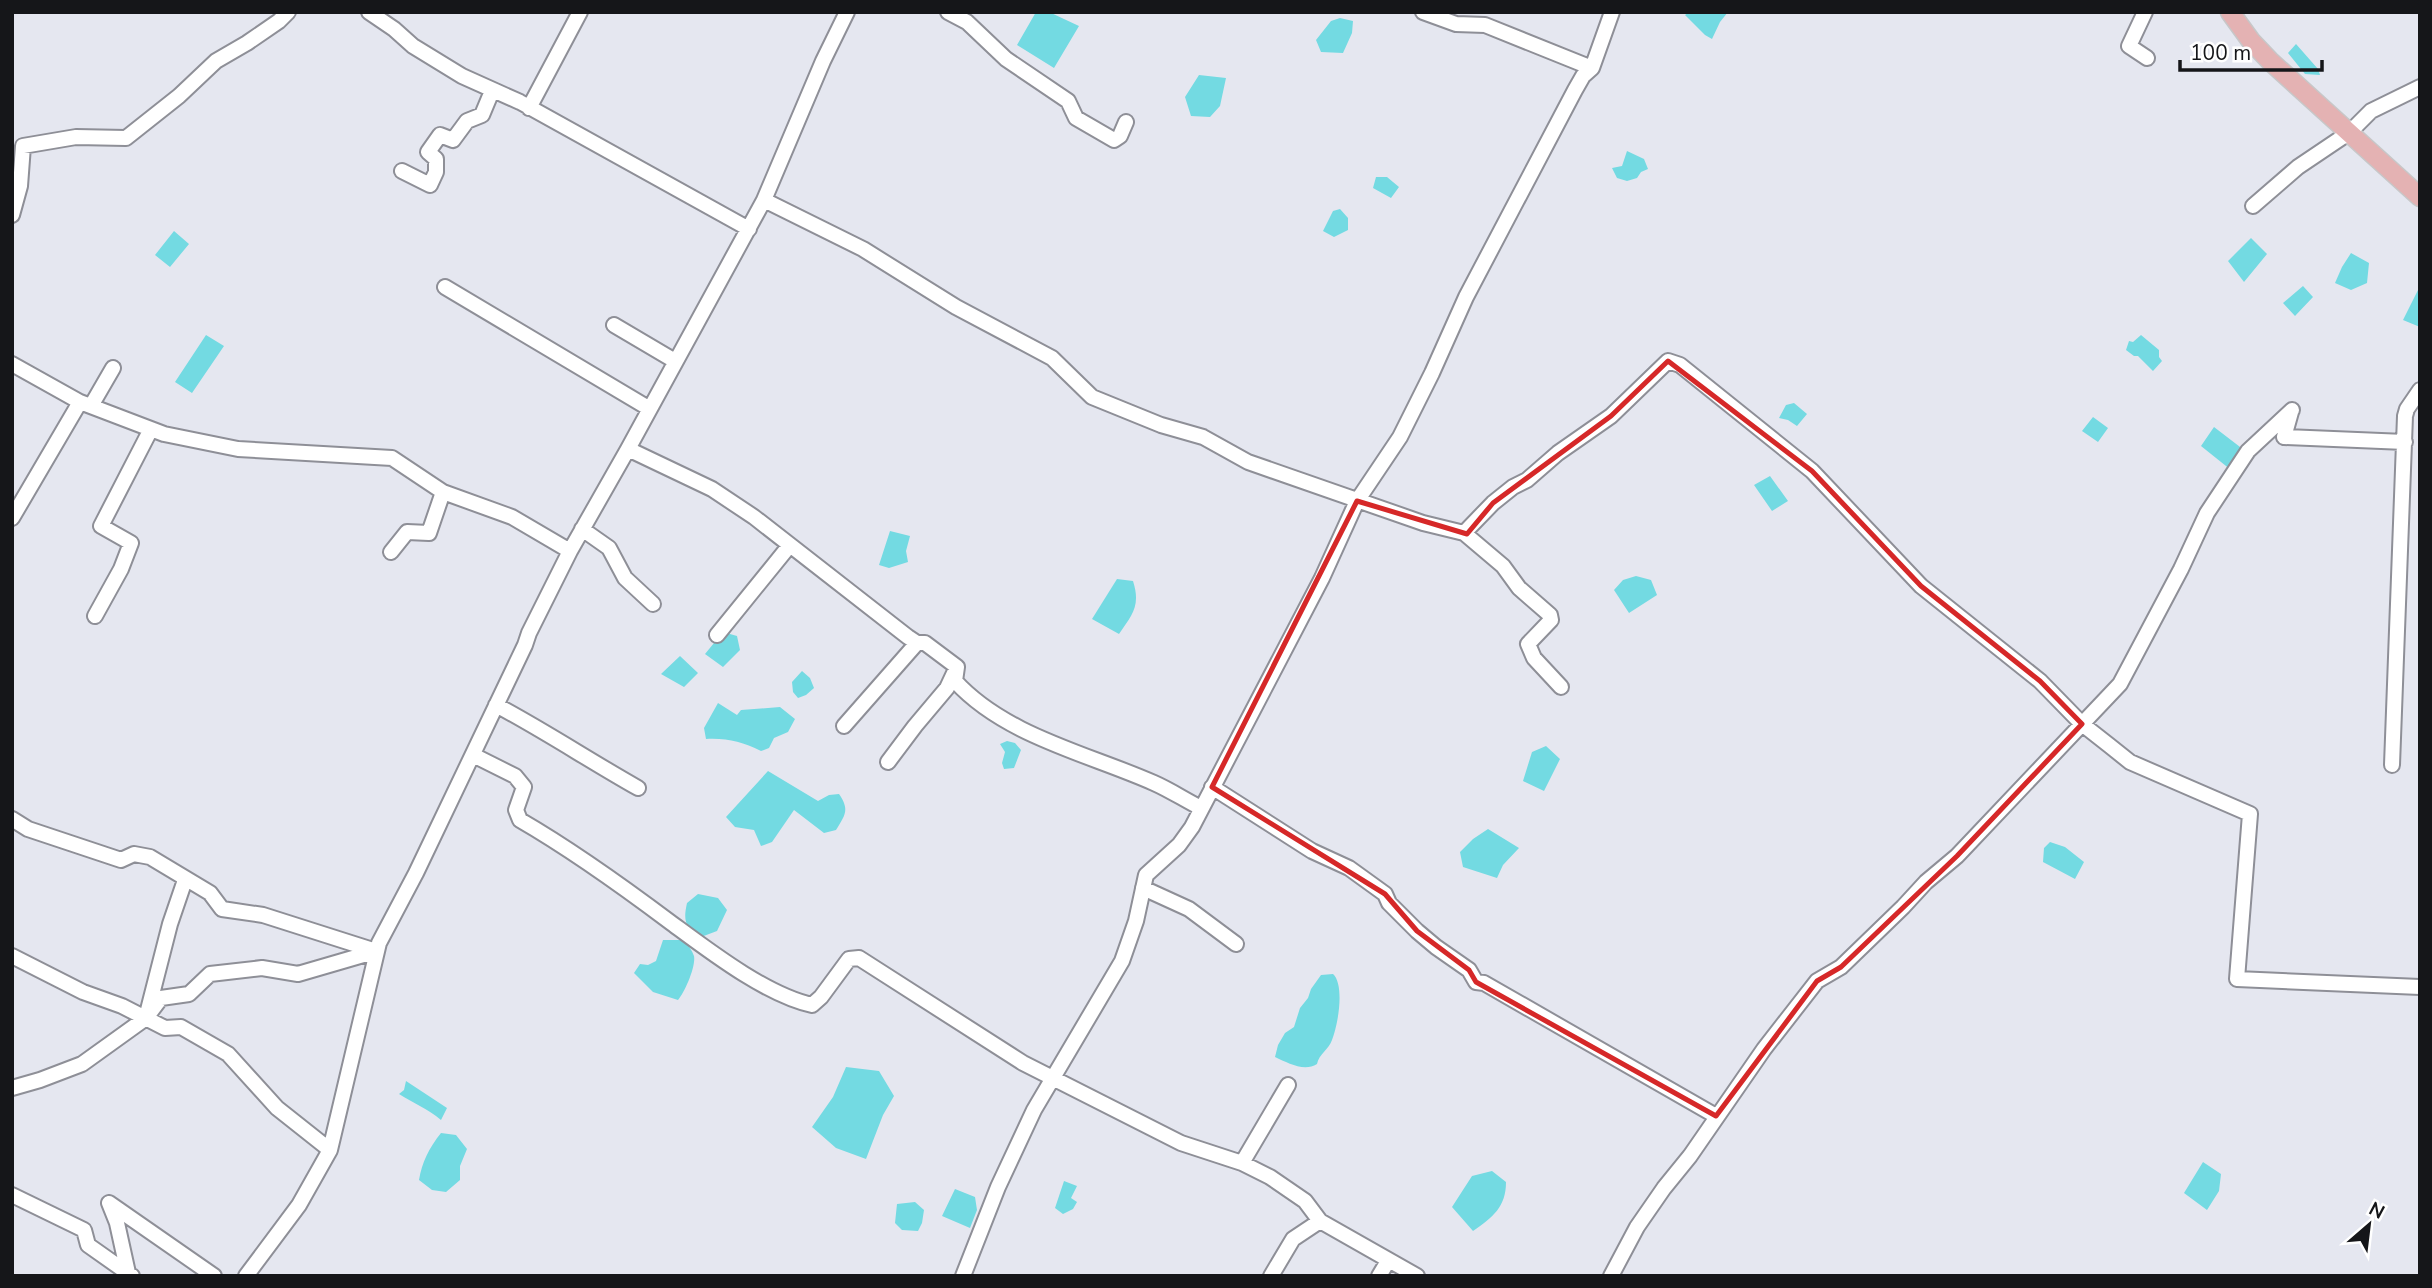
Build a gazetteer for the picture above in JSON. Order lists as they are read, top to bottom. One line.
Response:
{"scale_bar":"100 m","north":"top right"}
